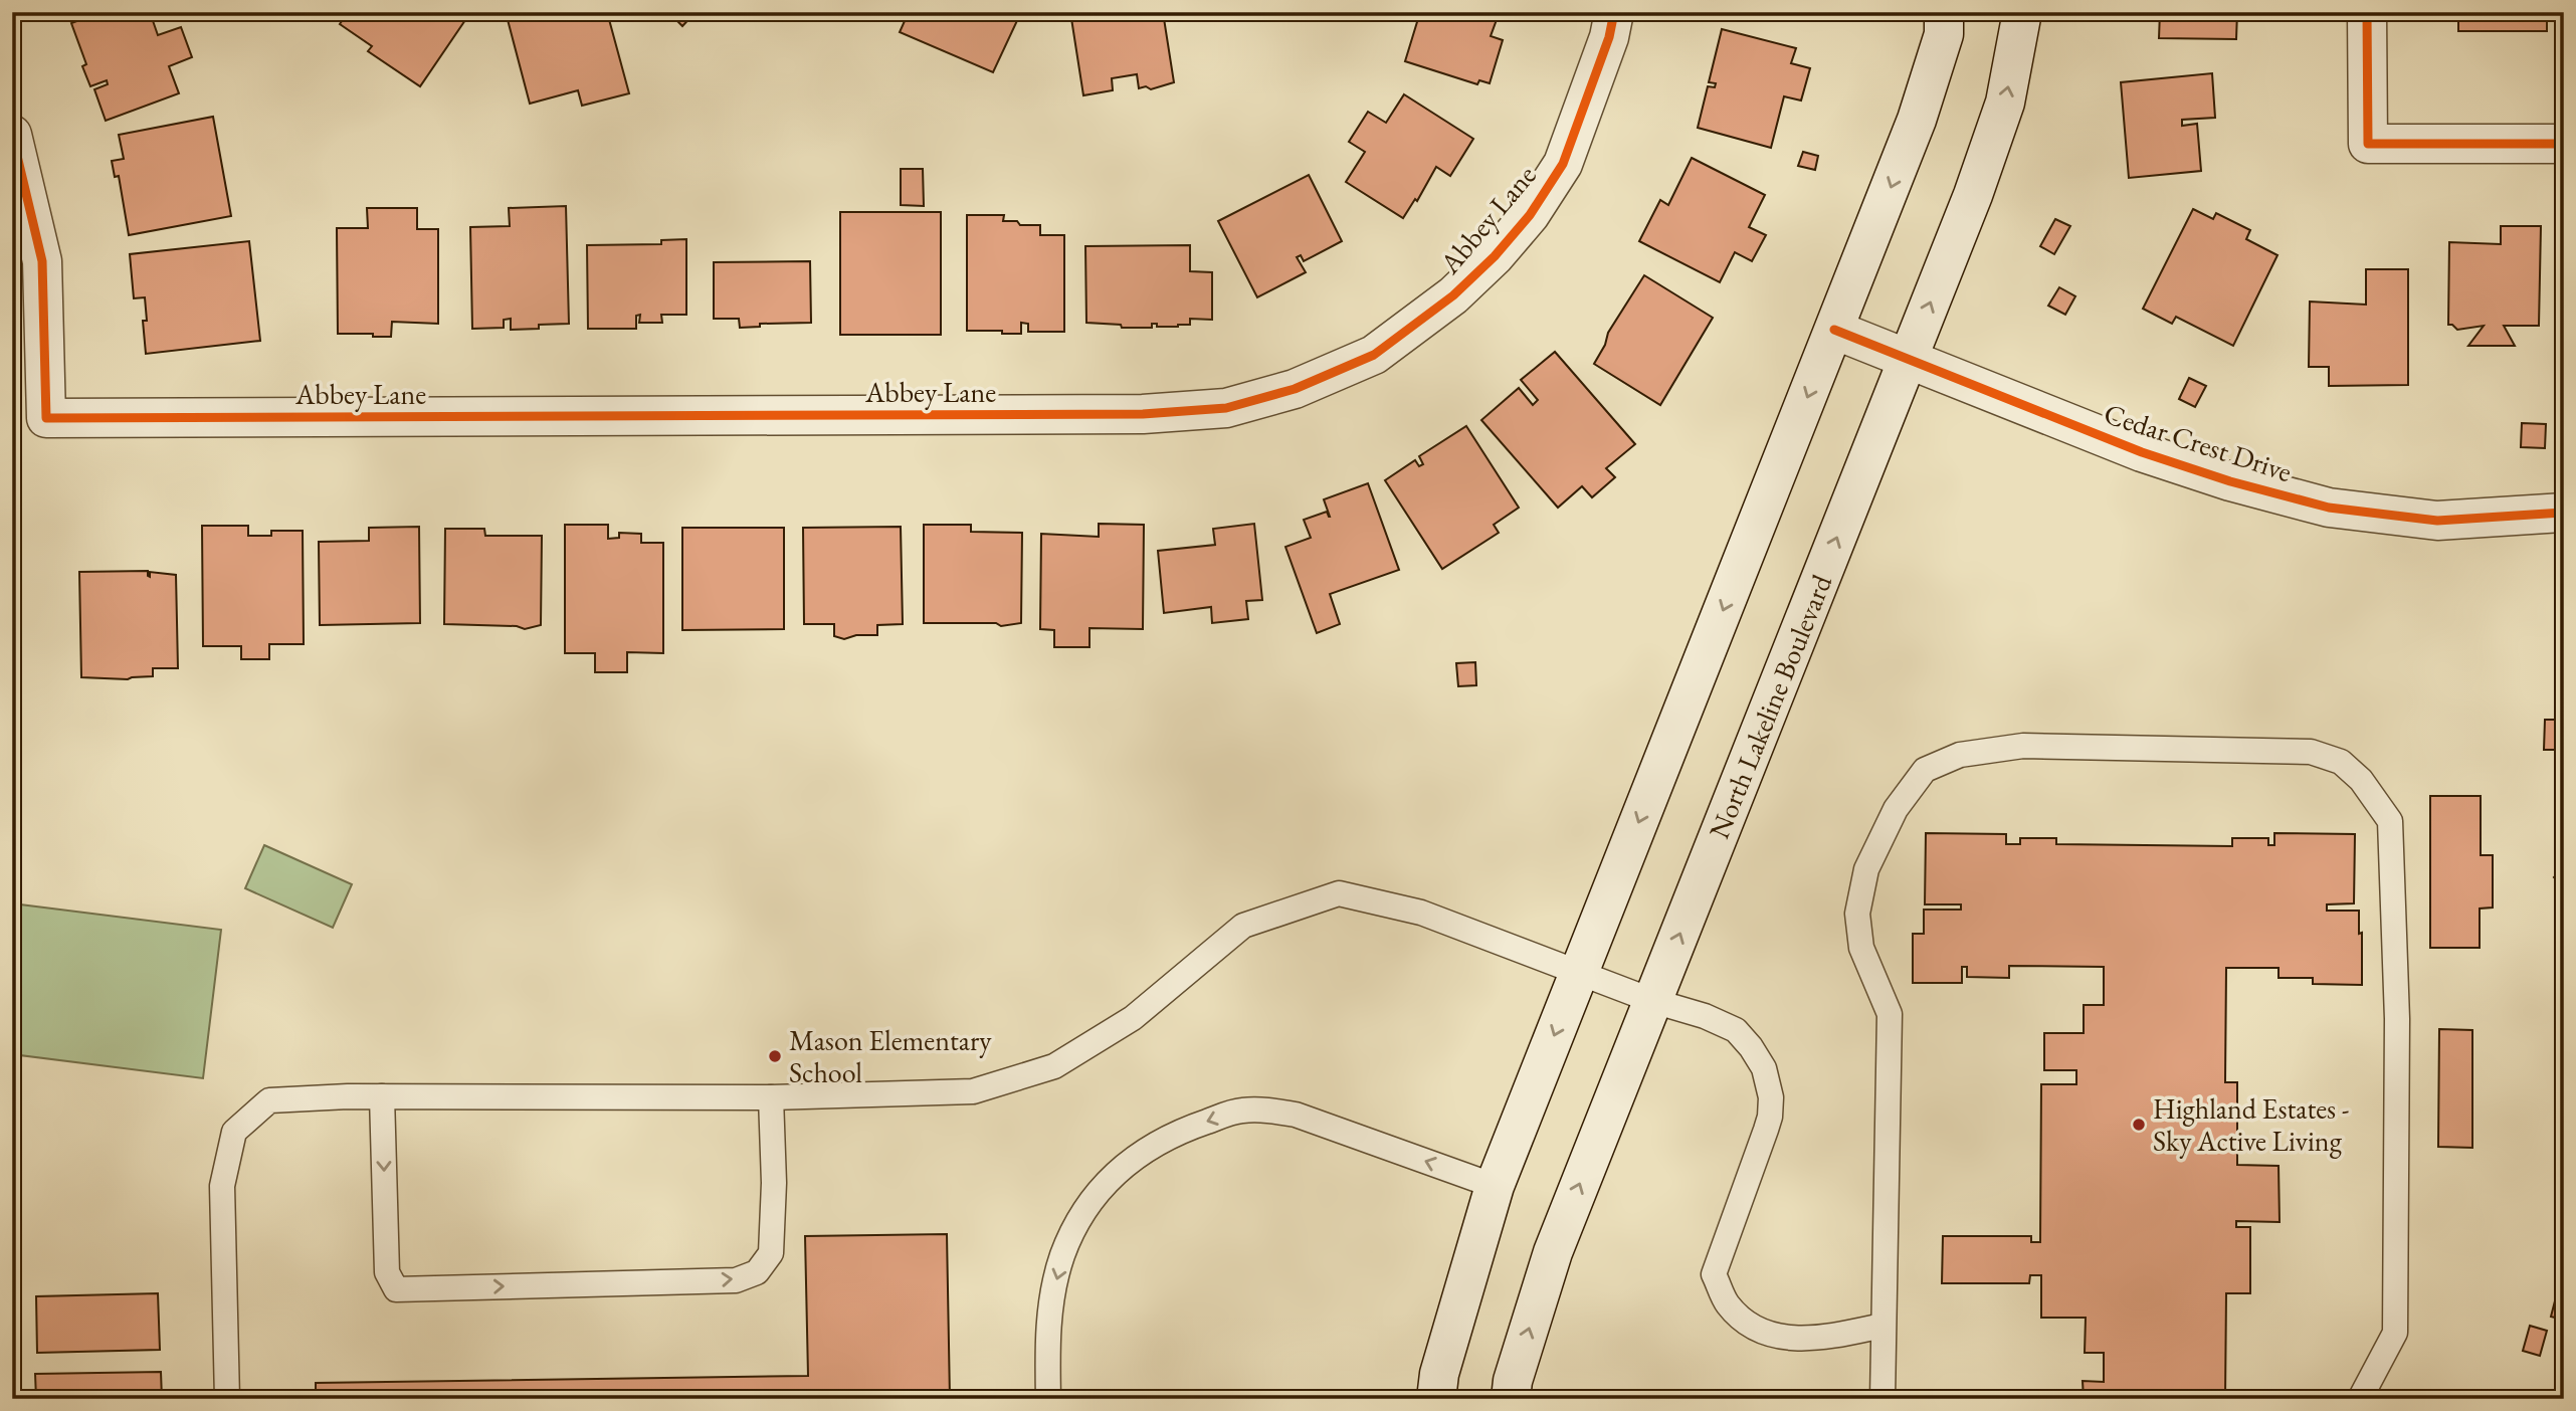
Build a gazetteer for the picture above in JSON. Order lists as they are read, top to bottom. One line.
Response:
{"streets":{"street":["Abbey Lane","Cedar Crest Drive","North Lakeline Boulevard"]},"crossings":[["Cedar Crest Drive","North Lakeline Boulevard"]],"places":["Mason Elementary School","Highland Estates - Sky Active Living"]}
